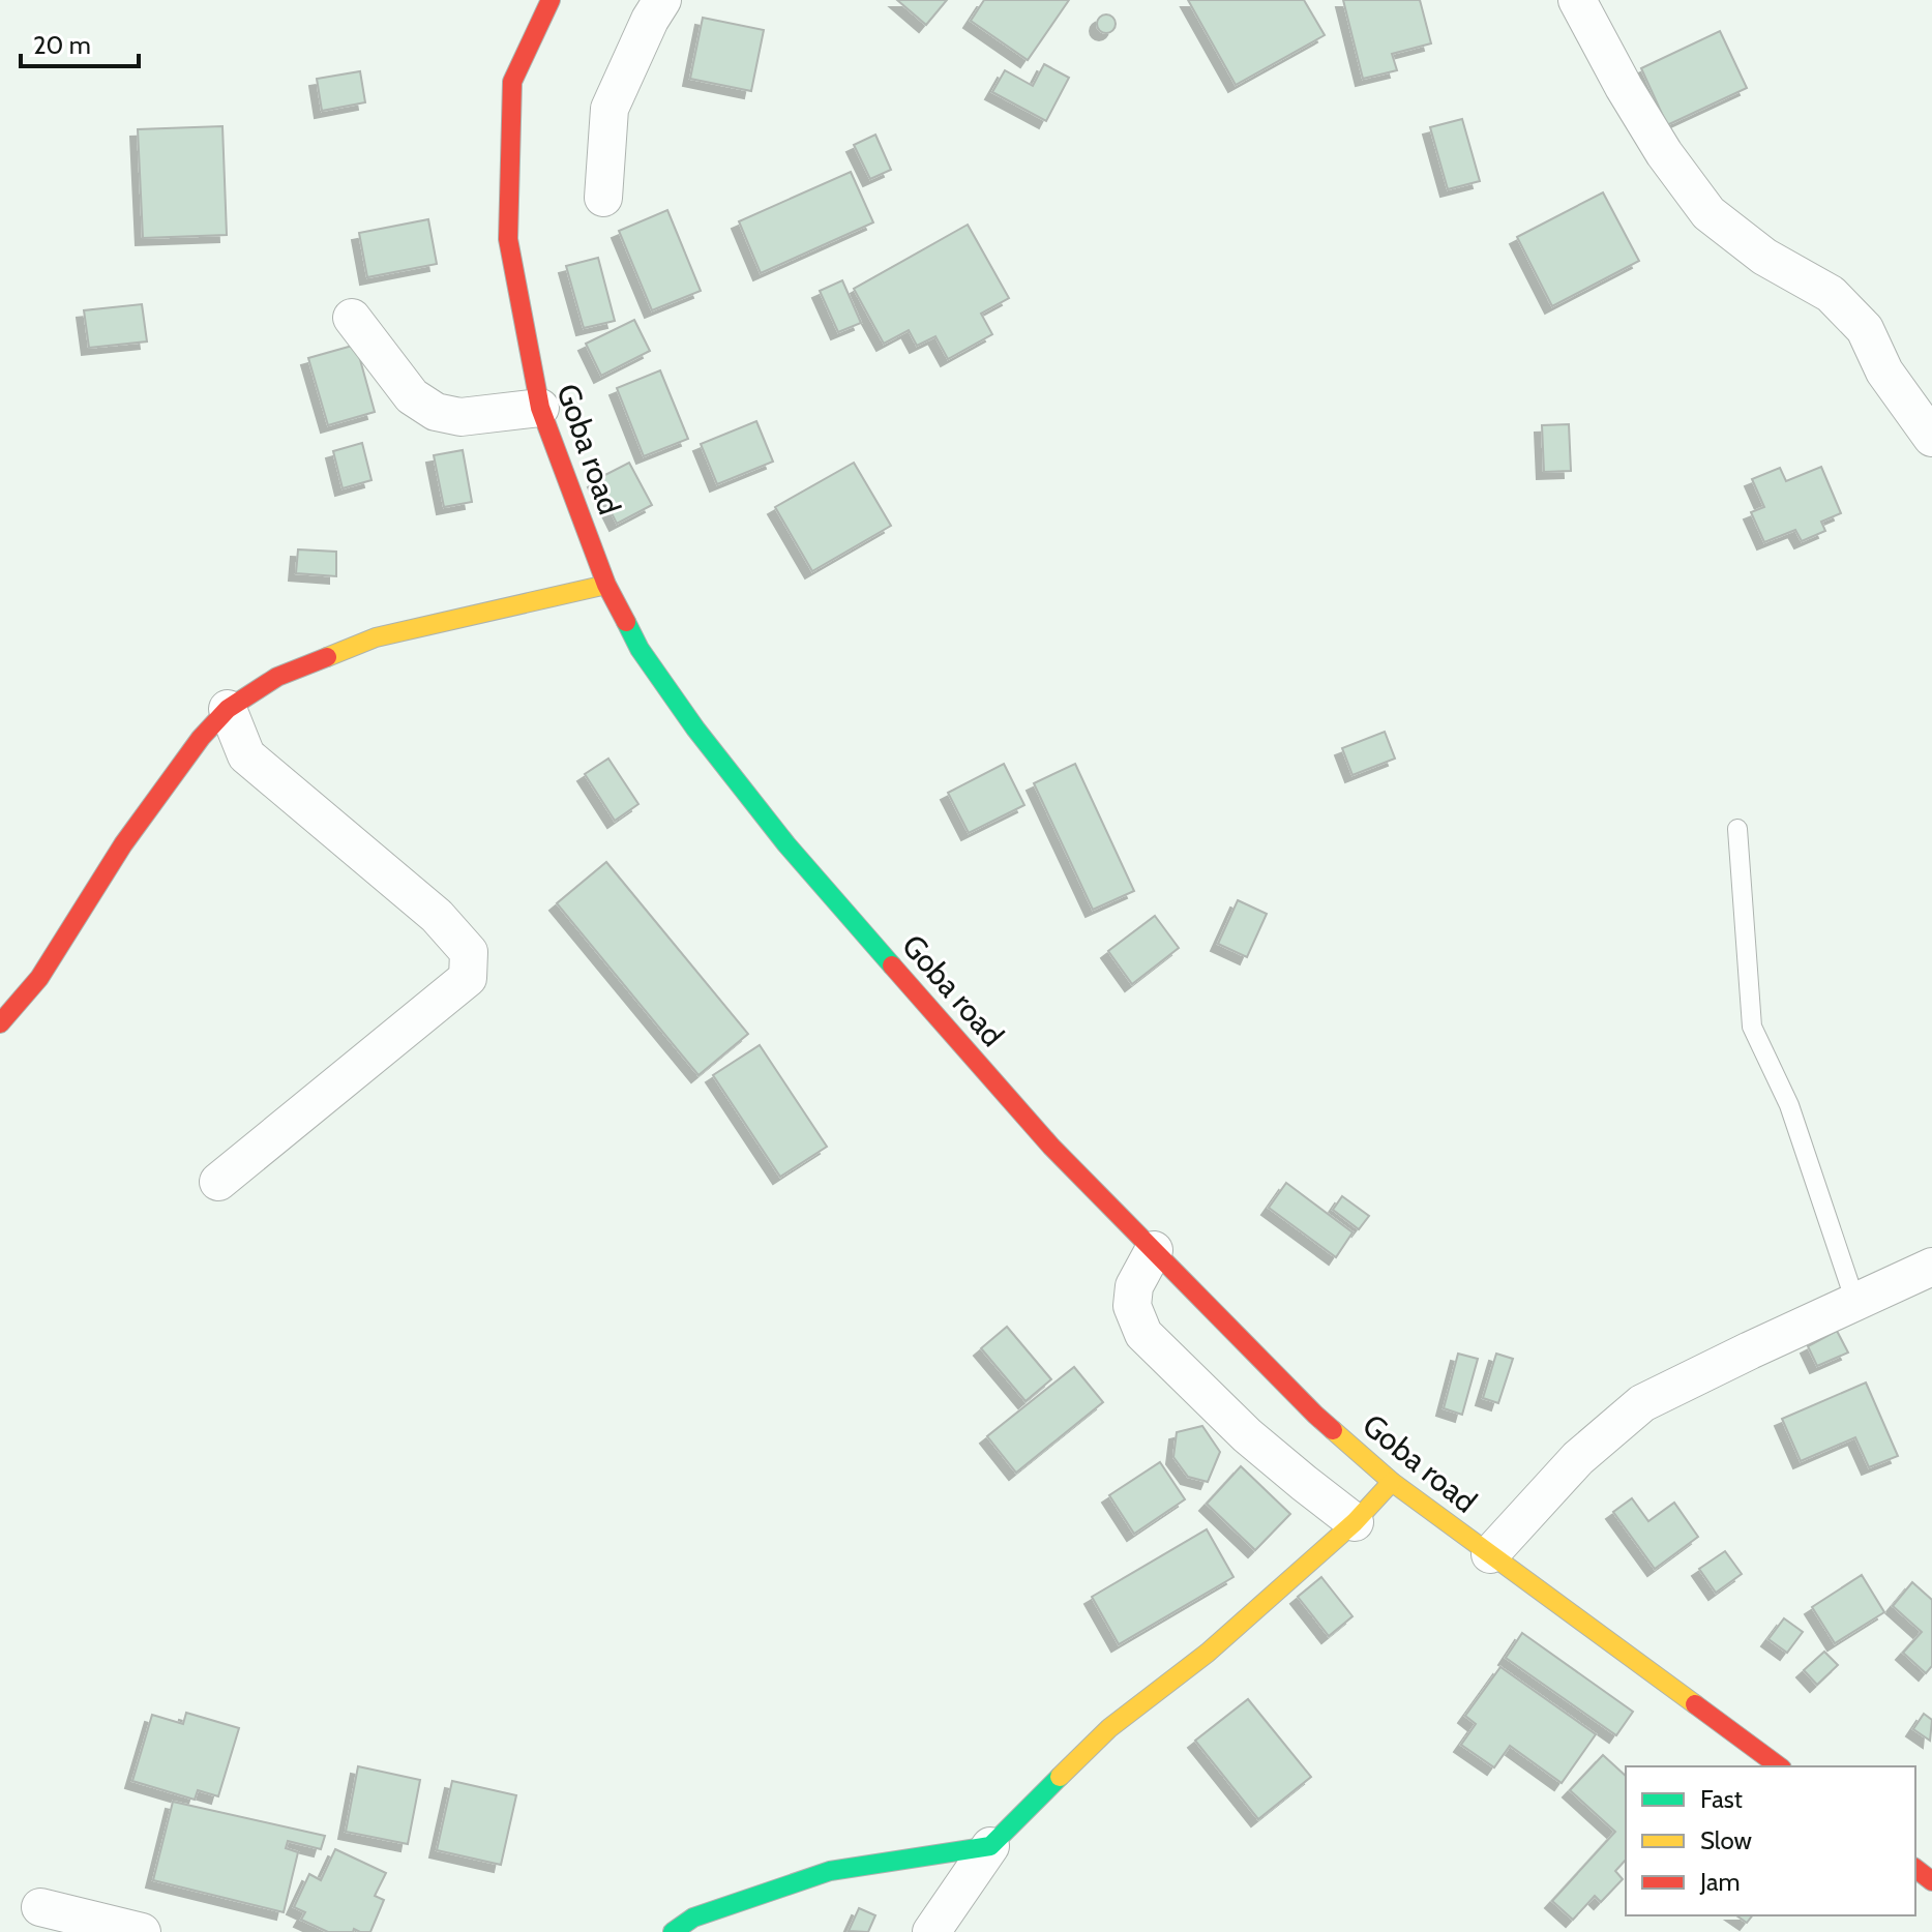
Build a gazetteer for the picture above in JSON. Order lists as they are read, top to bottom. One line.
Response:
{"streets":{"street":["Goba road"]},"legend":["Fast","Slow","Jam"],"scale_bar":"20 m"}
